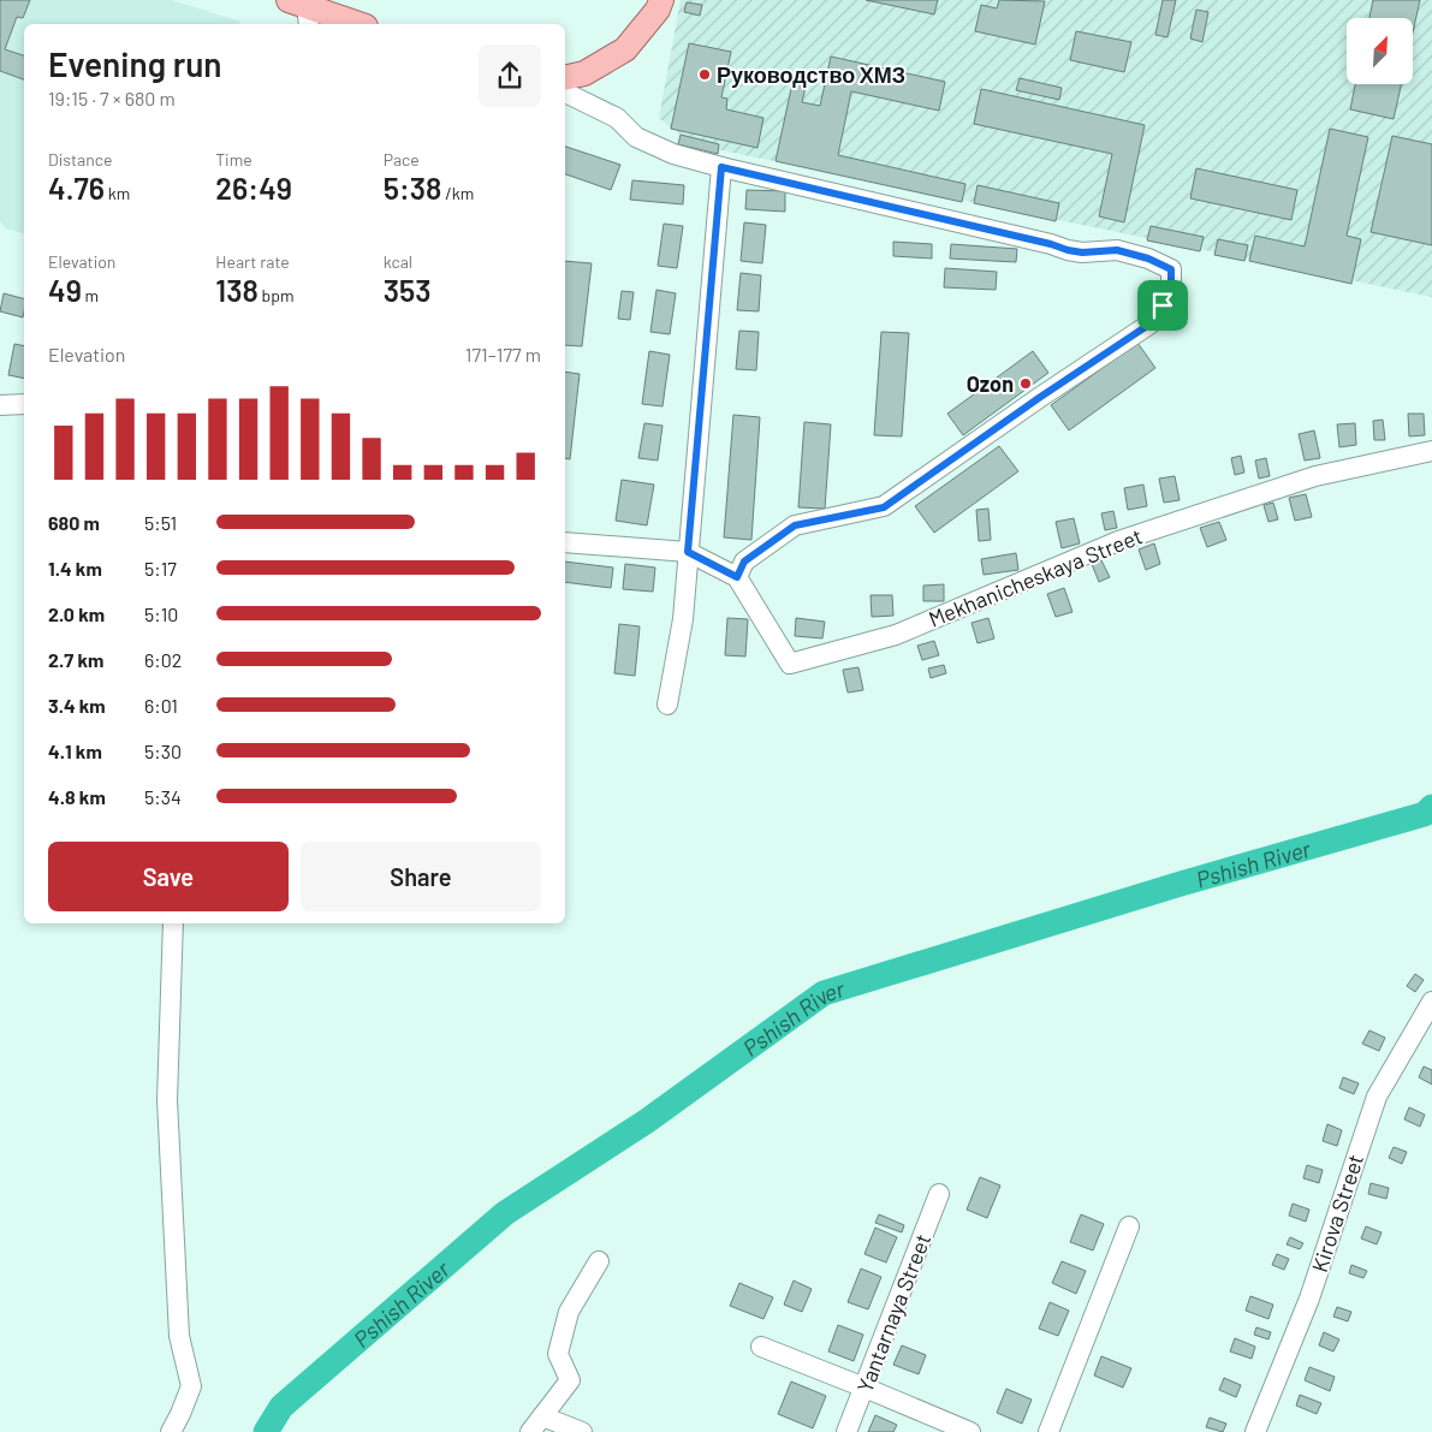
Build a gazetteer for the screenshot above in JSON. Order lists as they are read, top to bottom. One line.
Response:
{"streets":{"street":["Mekhanicheskaya Street","Kirova Street","Yantarnaya Street"]},"water":["Pshish River"],"places":["Руководство ХМЗ","Ozon"],"north":"top right","page":{"heading":["Evening run","19:15 · 7 × 680 m"],"stats":[["Distance","4.76 km"],["Time","26:49"],["Pace","5:38 /km"],["Elevation","49 m"],["Heart rate","138 bpm"],["kcal","353"]],"chart":["Elevation","171–177 m"],"list":[{"name":"680 m","note":"5:51"},{"name":"1.4 km","note":"5:17"},{"name":"2.0 km","note":"5:10"},{"name":"2.7 km","note":"6:02"},{"name":"3.4 km","note":"6:01"},{"name":"4.1 km","note":"5:30"},{"name":"4.8 km","note":"5:34"}],"buttons":["Save","Share"]}}
